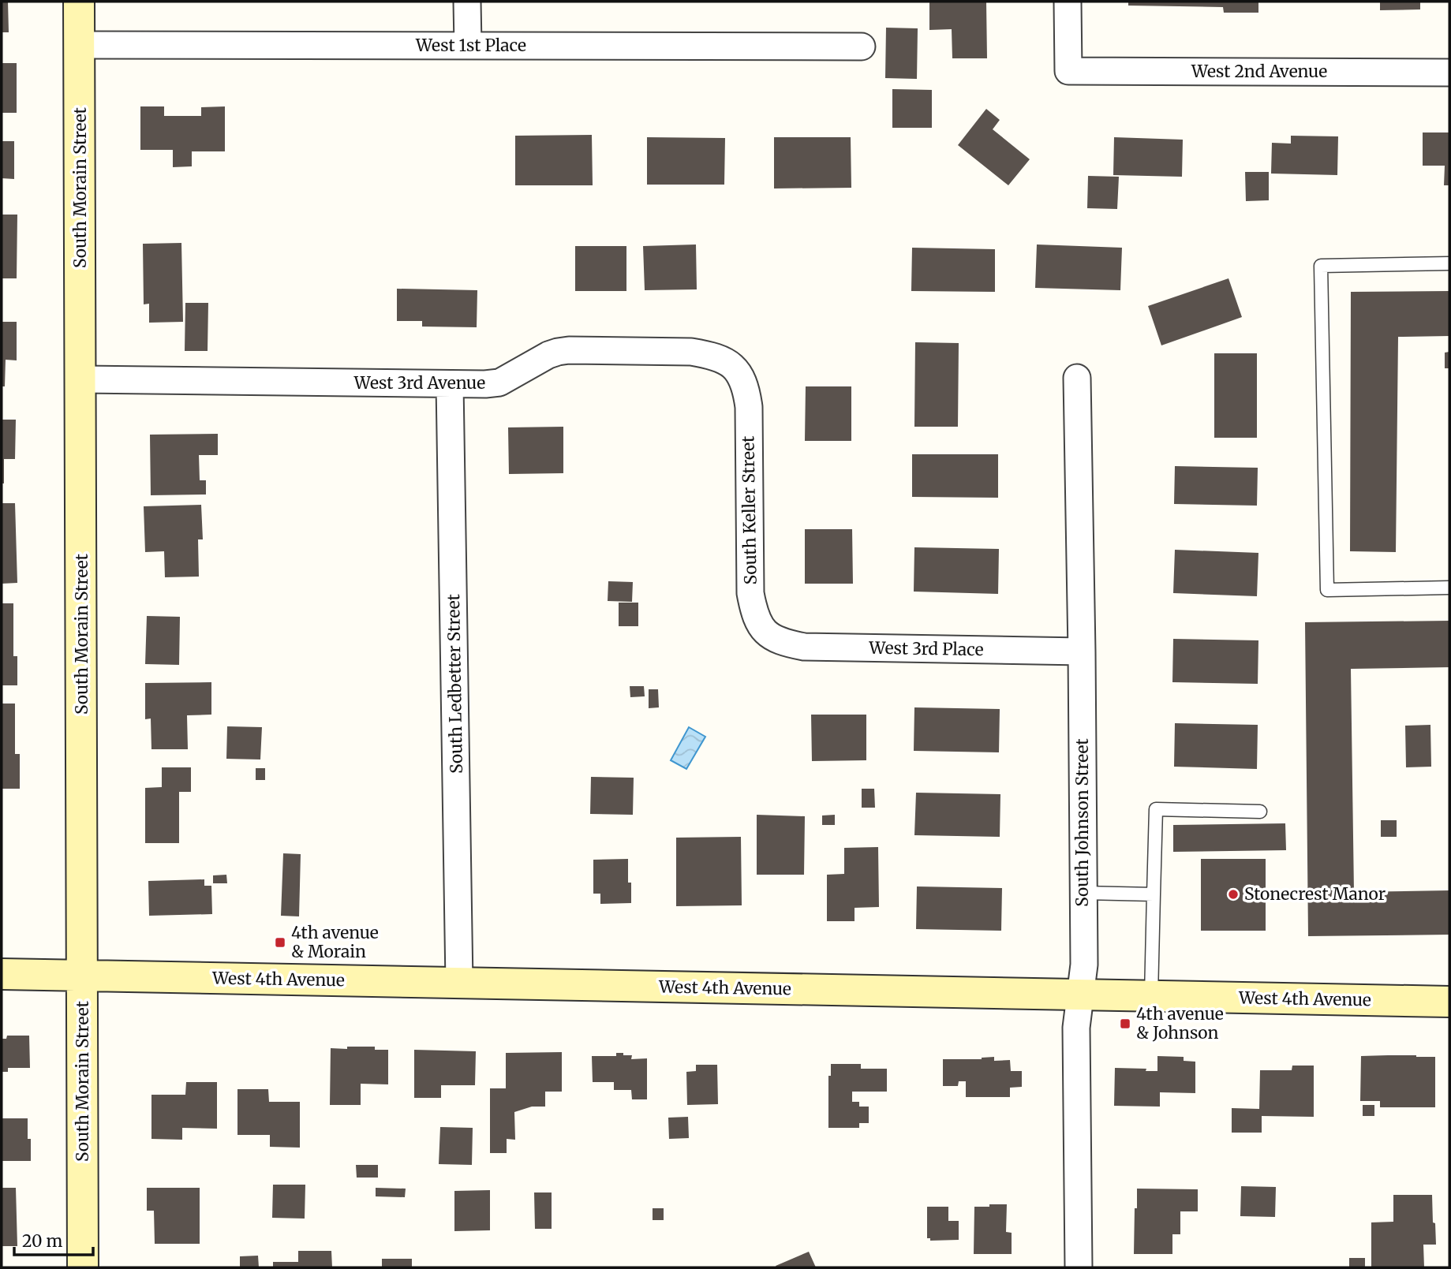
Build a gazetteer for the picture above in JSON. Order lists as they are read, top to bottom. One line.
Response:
{"streets":{"street":["West 1st Place","West 2nd Avenue","South Morain Street","West 3rd Avenue","South Keller Street","West 3rd Place","South Ledbetter Street","South Johnson Street","West 4th Avenue"]},"crossings":[["West 1st Place","South Morain Street"],["South Morain Street","West 3rd Avenue"],["South Morain Street","West 4th Avenue"],["West 3rd Avenue","South Keller Street"],["West 3rd Avenue","South Ledbetter Street"],["South Keller Street","West 3rd Place"],["West 3rd Place","South Johnson Street"],["South Ledbetter Street","West 4th Avenue"],["South Johnson Street","West 4th Avenue"]],"places":{"other":["Stonecrest Manor"],"transit":["4th avenue & Morain","4th avenue & Johnson"]},"scale_bar":"20 m"}
